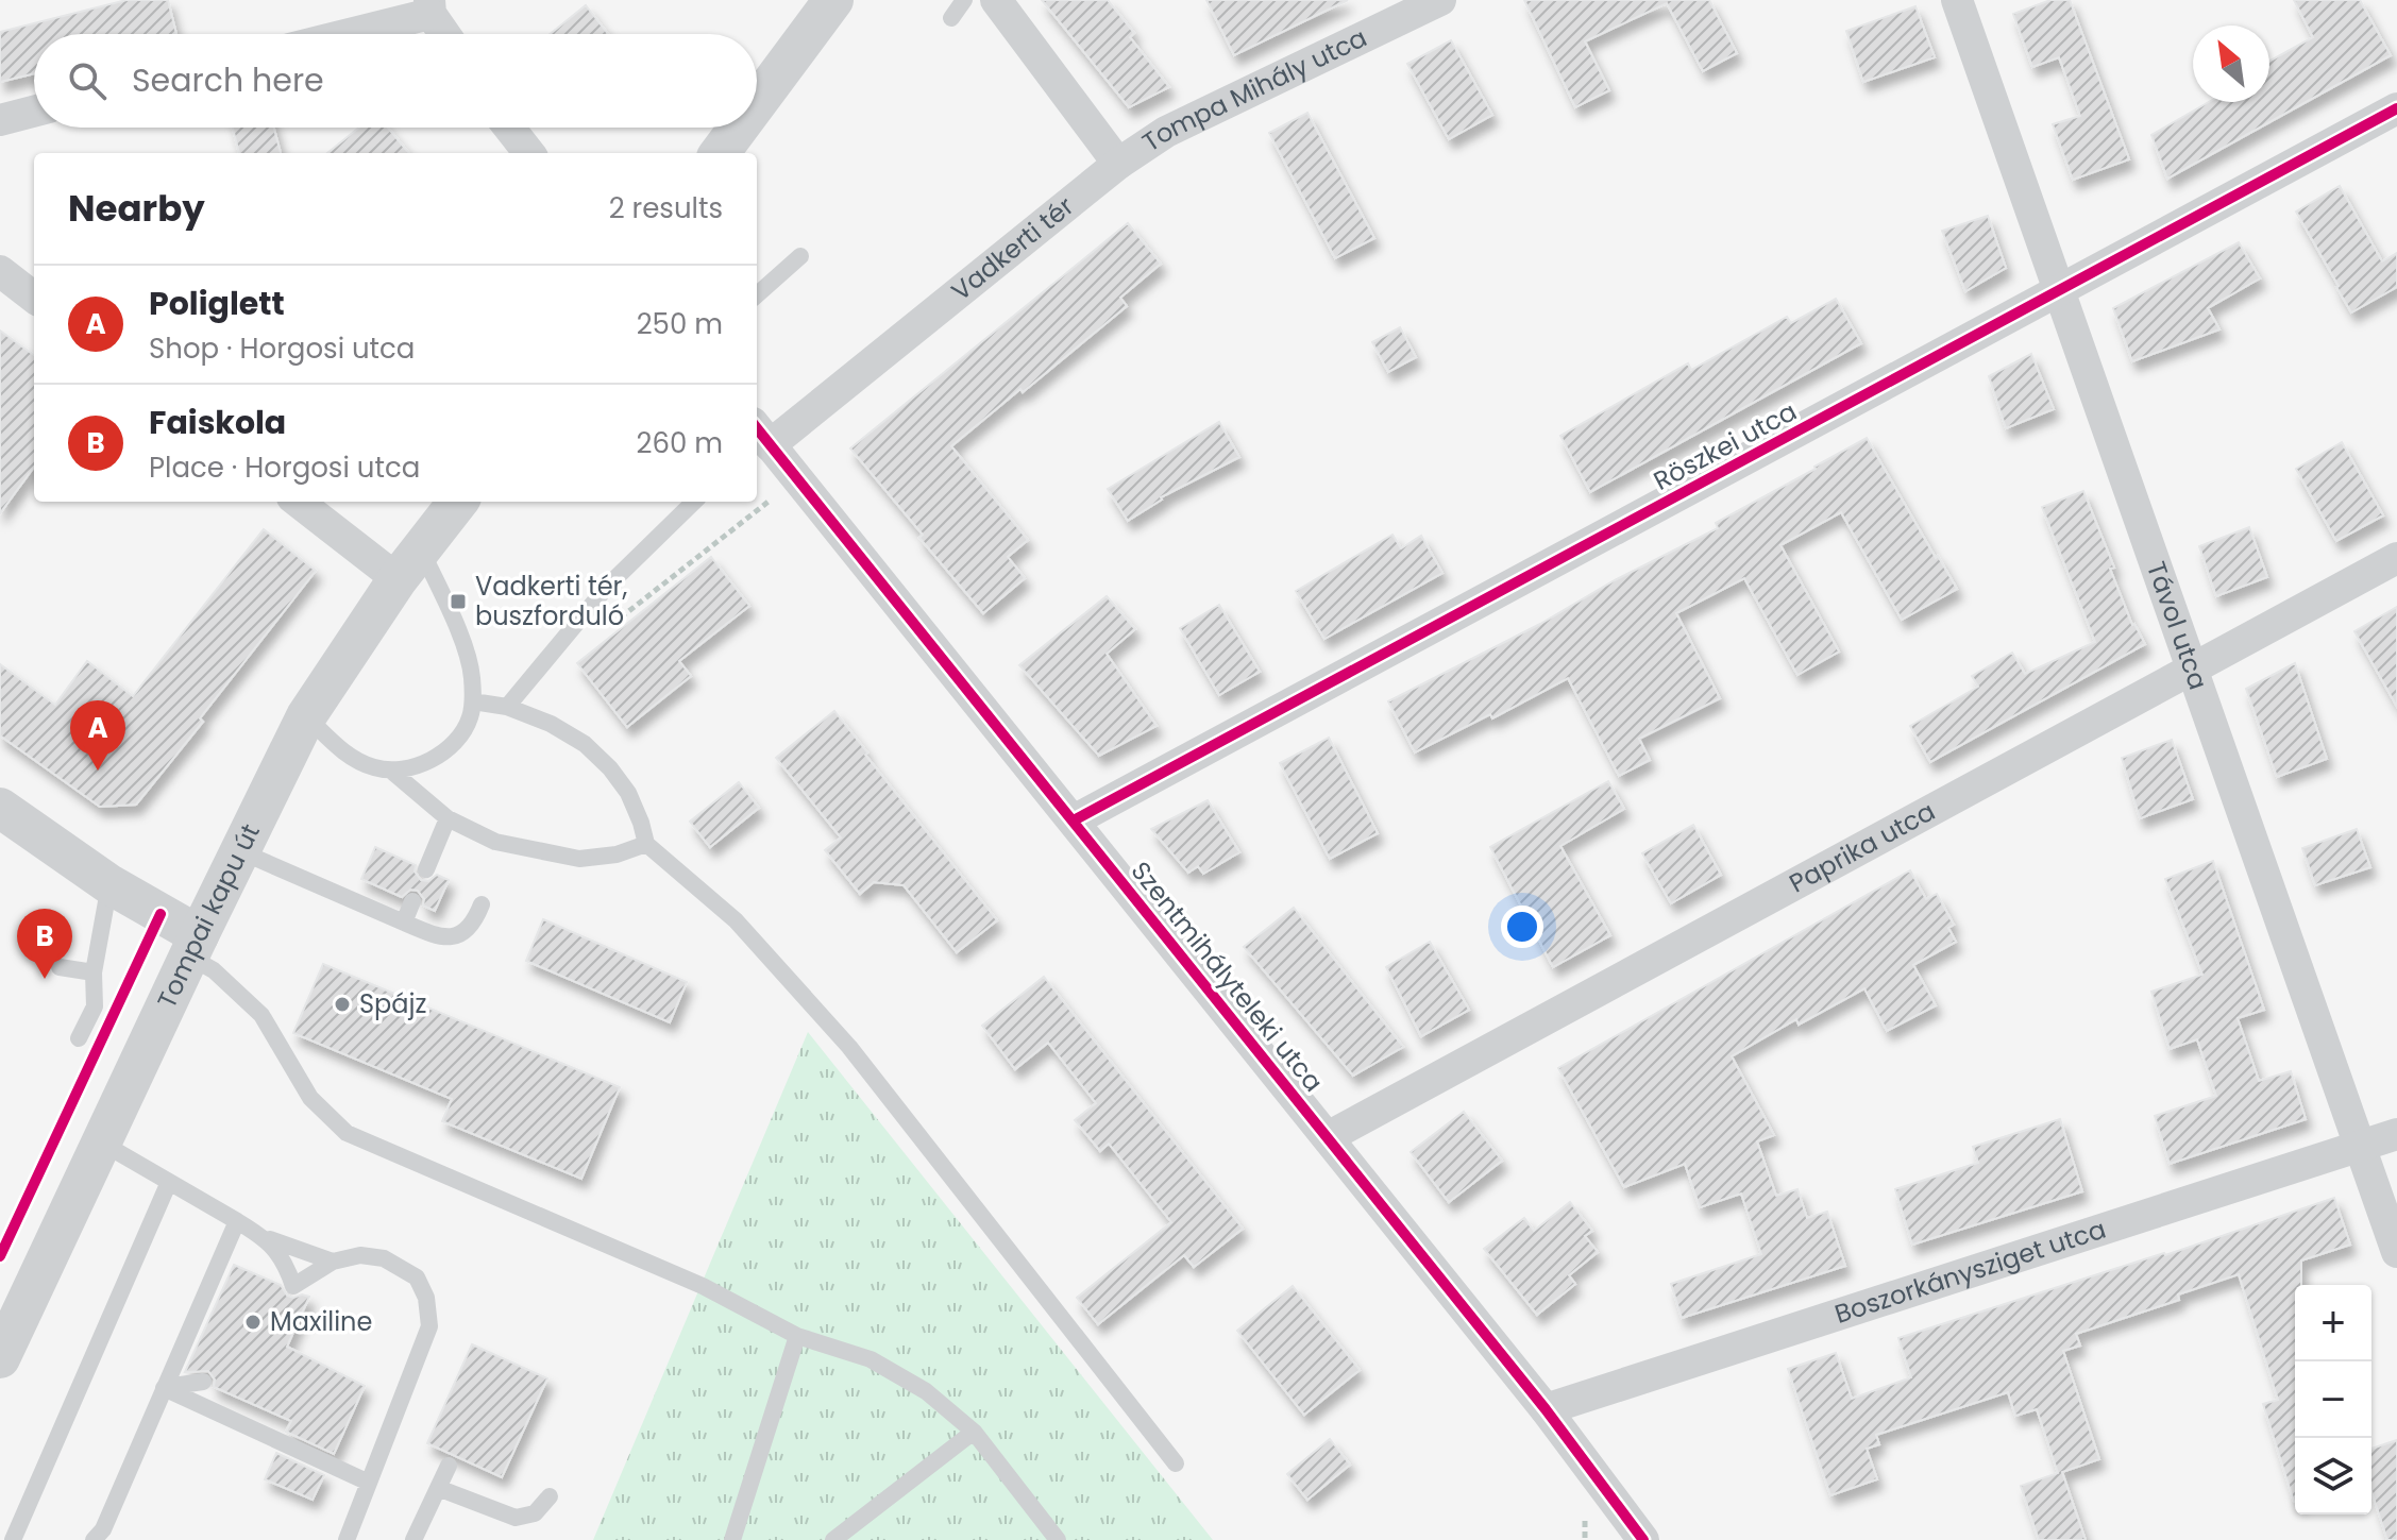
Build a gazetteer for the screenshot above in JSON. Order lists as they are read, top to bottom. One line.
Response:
{"streets":{"street":["Tompa Mihály utca","Vadkerti tér","Röszkei utca","Távol utca","Paprika utca","Tompai kapu út","Szentmihályteleki utca","Boszorkánysziget utca"]},"crossings":[["Tompa Mihály utca","Vadkerti tér"],["Vadkerti tér","Szentmihályteleki utca"],["Röszkei utca","Távol utca"],["Röszkei utca","Szentmihályteleki utca"],["Távol utca","Paprika utca"],["Távol utca","Boszorkánysziget utca"],["Paprika utca","Szentmihályteleki utca"],["Szentmihályteleki utca","Boszorkánysziget utca"]],"places":{"transit":["Vadkerti tér, buszforduló"],"other":["Spájz","Maxiline"]},"north":"top left","page":{"search":"Search here","heading":["Nearby","2 results"],"list":[{"mark":"A","name":"Poliglett","note":"Shop · Horgosi utca","value":"250 m"},{"mark":"B","name":"Faiskola","note":"Place · Horgosi utca","value":"260 m"}],"pins":["A","B"],"map_buttons":["+","−"]}}
